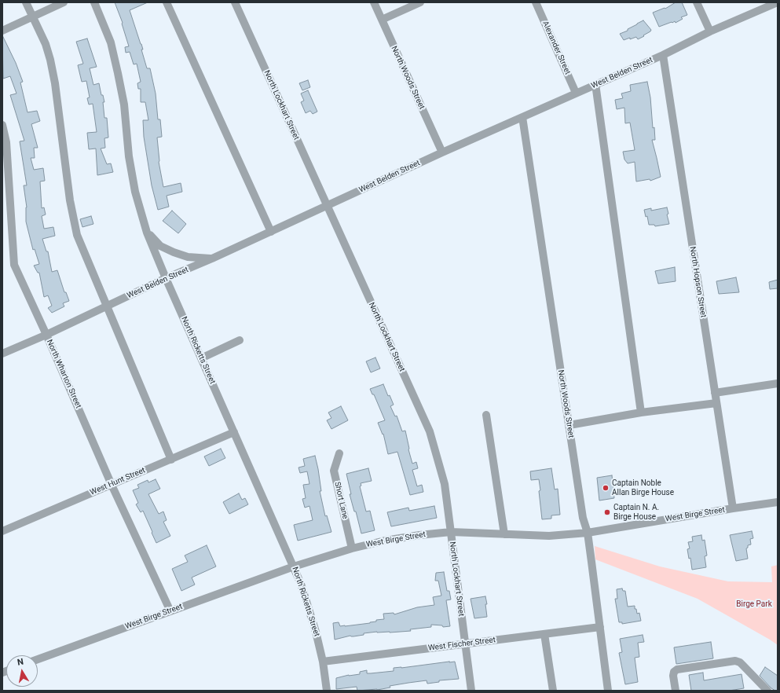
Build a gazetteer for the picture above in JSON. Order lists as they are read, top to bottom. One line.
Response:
{"streets":{"street":["Alexander Street","West Belden Street","North Woods Street","North Lockhart Street","North Hopson Street","North Ricketts Street","North Wharton Street","West Hunt Street","Short Lane","West Birge Street","West Fischer Street"]},"crossings":[["Alexander Street","West Belden Street"],["West Belden Street","North Woods Street"],["West Belden Street","North Lockhart Street"],["West Belden Street","North Hopson Street"],["West Belden Street","North Ricketts Street"],["West Belden Street","North Wharton Street"],["North Woods Street","West Birge Street"],["North Woods Street","West Fischer Street"],["North Lockhart Street","West Birge Street"],["North Lockhart Street","West Fischer Street"],["North Hopson Street","West Birge Street"],["North Ricketts Street","West Hunt Street"],["North Ricketts Street","West Birge Street"],["North Ricketts Street","West Fischer Street"],["North Wharton Street","West Hunt Street"],["North Wharton Street","West Birge Street"],["Short Lane","West Birge Street"]],"parks":["Birge Park"],"places":["Captain Noble Allan Birge House","Captain N. A. Birge House"],"north":"top"}
